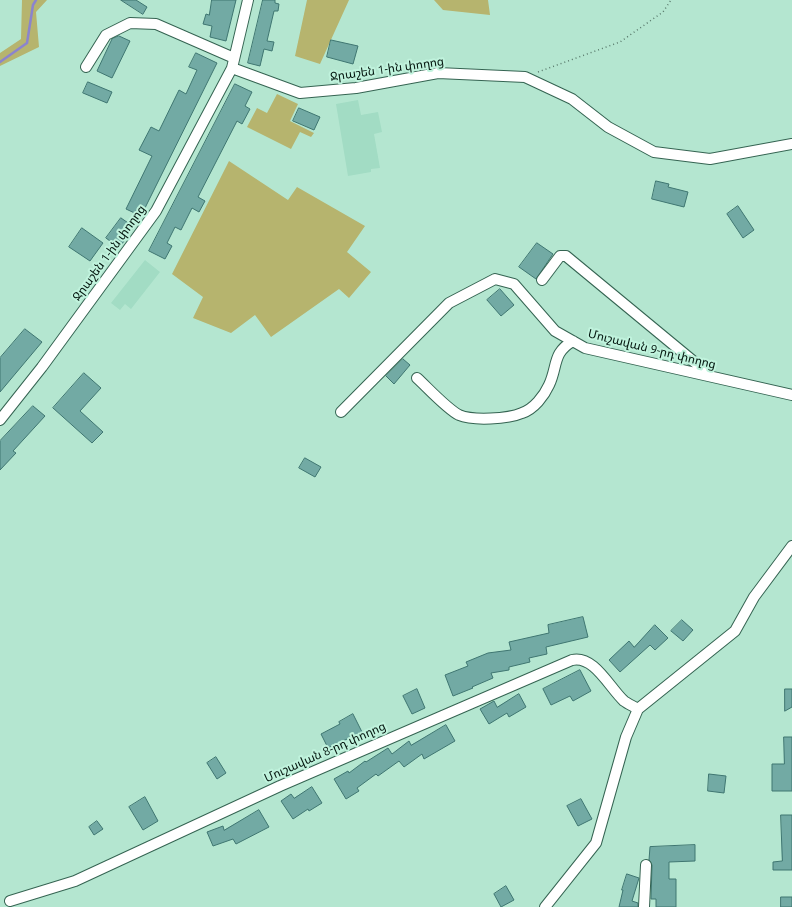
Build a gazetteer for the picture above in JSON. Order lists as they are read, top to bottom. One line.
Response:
{"streets":{"street":["Ջրաշեն 1-ին փողոց","Մուշավան 9-րդ փողոց","Մուշավան 8-րդ փողոց"]}}
